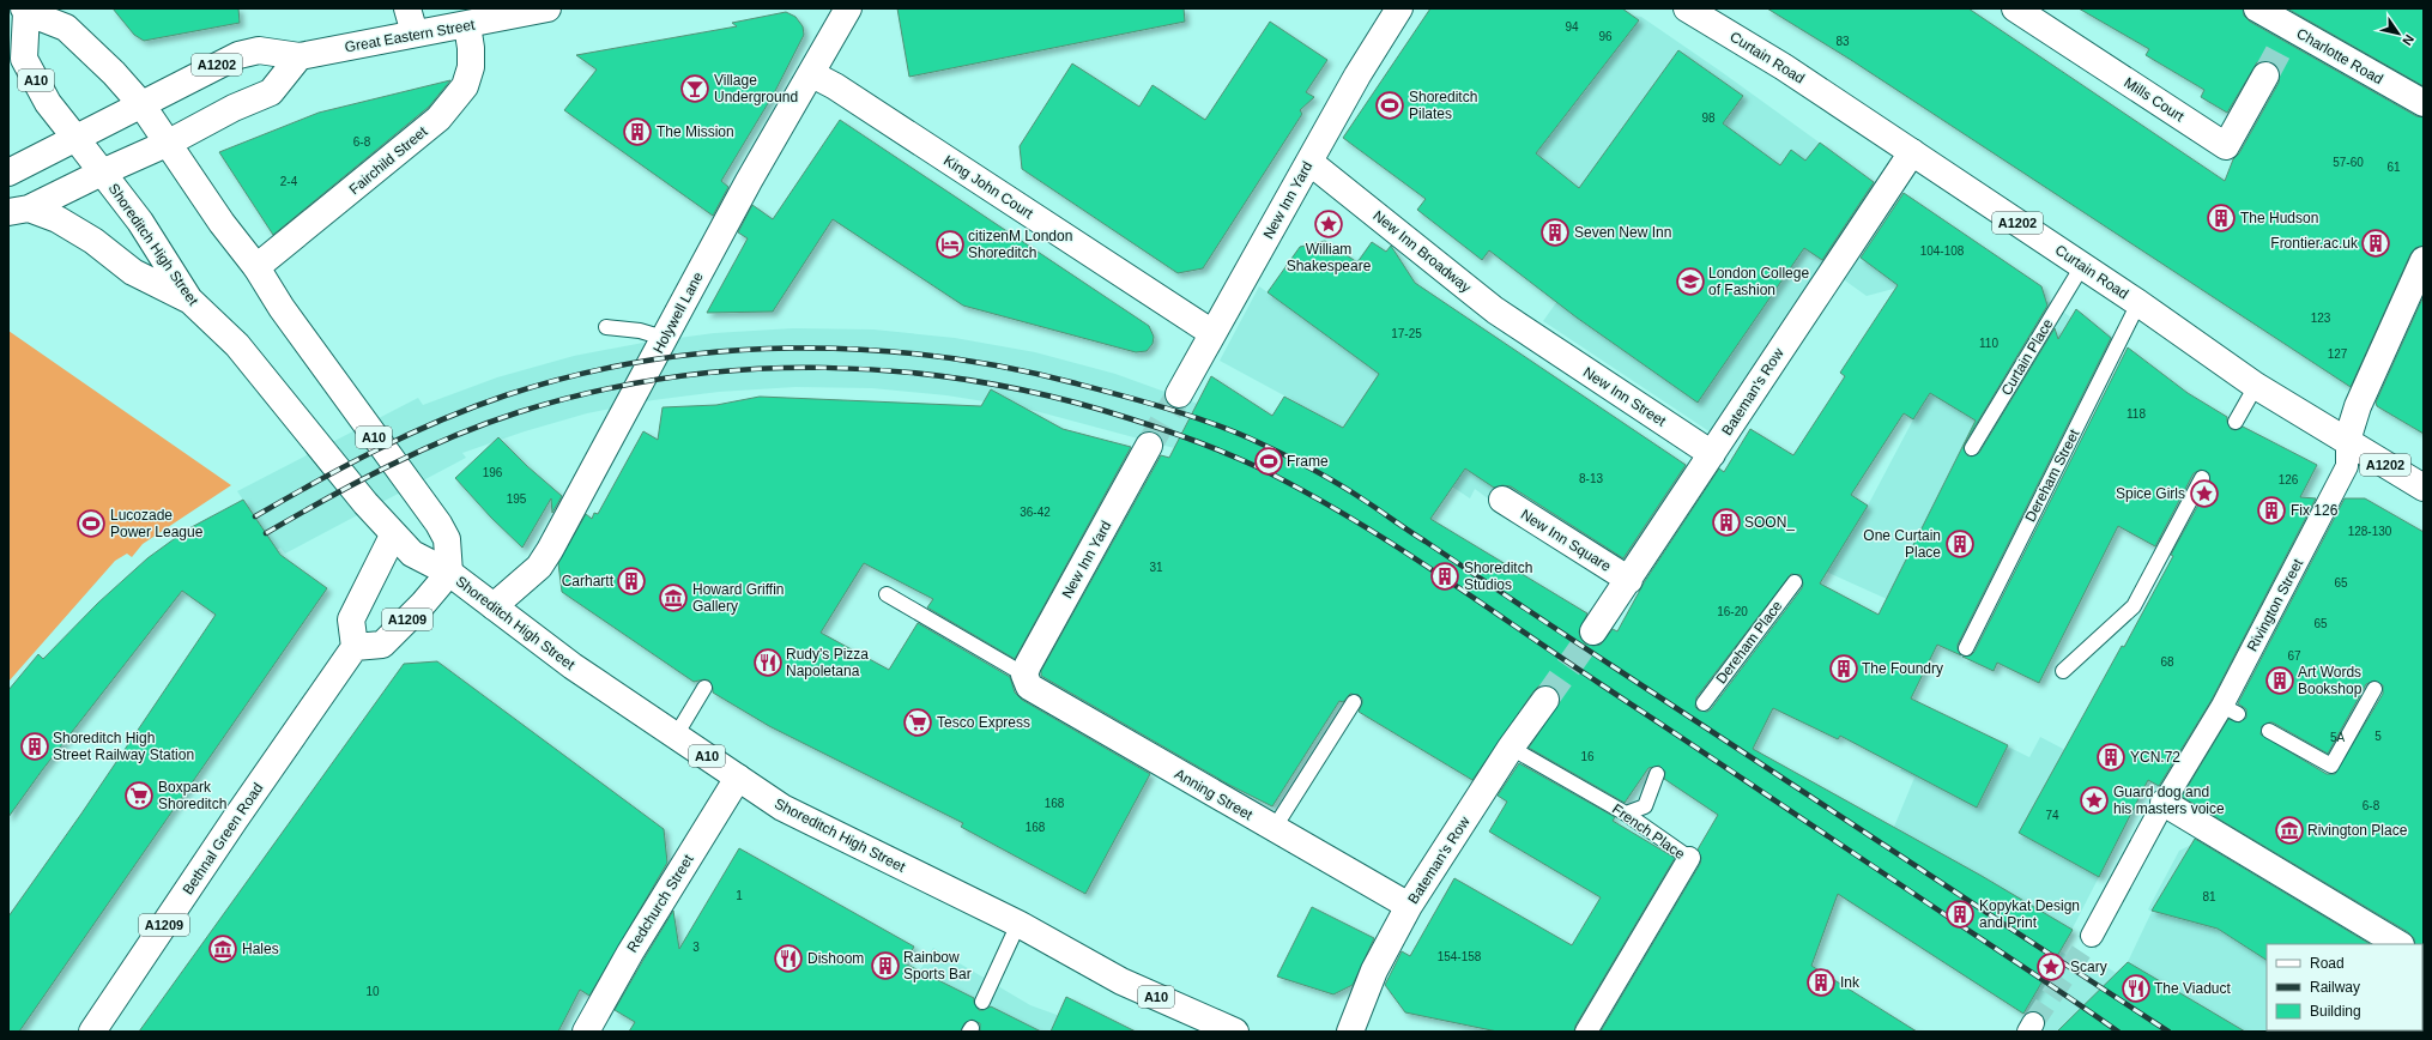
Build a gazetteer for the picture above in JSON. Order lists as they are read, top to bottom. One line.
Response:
{"streets":{"main road":["Great Eastern Street","Charlotte Road","Curtain Road","A1202","A10","Mills Court","Fairchild Street","King John Court","New Inn Yard","Shoreditch High Street","New Inn Broadway","Holywell Lane","Bateman's Row","New Inn Street","New Inn Square","Rivington Street","A1209","Anning Street","Bethnal Green Road","Redchurch Street"],"street":["French Place"],"lane":["Curtain Place","Dereham Street","Dereham Place"]},"crossings":[["Great Eastern Street","A1202"],["Great Eastern Street","Fairchild Street"],["Great Eastern Street","Shoreditch High Street"],["Curtain Road","Curtain Place"],["Curtain Road","Bateman's Row"],["Curtain Road","Dereham Street"],["Curtain Road","Rivington Street"],["A1202","Shoreditch High Street"],["Fairchild Street","Shoreditch High Street"],["King John Court","New Inn Yard"],["King John Court","Holywell Lane"],["New Inn Yard","New Inn Broadway"],["New Inn Yard","Anning Street"],["Shoreditch High Street","Holywell Lane"],["Shoreditch High Street","A1209"],["Shoreditch High Street","Redchurch Street"],["New Inn Broadway","New Inn Street"],["Bateman's Row","New Inn Street"],["Bateman's Row","New Inn Square"],["Bateman's Row","Anning Street"],["Bateman's Row","French Place"],["A1209","Bethnal Green Road"]],"places":{"bar":["Village Underground"],"sports":["Shoreditch Pilates","Frame","Lucozade Power League"],"building":["The Mission","The Hudson","Seven New Inn","Frontier.ac.uk","Fix 126","SOON_","One Curtain Place","Shoreditch Studios","Carhartt","The Foundry","Art Words Bookshop","Shoreditch High Street Railway Station","YCN.72","Kopykat Design and Print","Rainbow Sports Bar","Ink"],"place":["William Shakespeare","Spice Girls","Guard dog and his masters voice","Scary"],"hotel":["citizenM London Shoreditch"],"school or university":["London College of Fashion"],"museum":["Howard Griffin Gallery","Rivington Place","Hales"],"restaurant":["Rudy's Pizza Napoletana","Dishoom","The Viaduct"],"supermarket":["Tesco Express","Boxpark Shoreditch"]},"house_numbers":["94","96","83","98","6-8","57-60","61","2-4","104-108","123","17-25","110","127","118","196","8-13","126","195","36-42","128-130","31","65","16-20","65","67","68","5","5A","16","168","6-8","74","168","1","81","3","154-158","10"],"legend":["Road","Railway","Building"],"north":"bottom right"}
